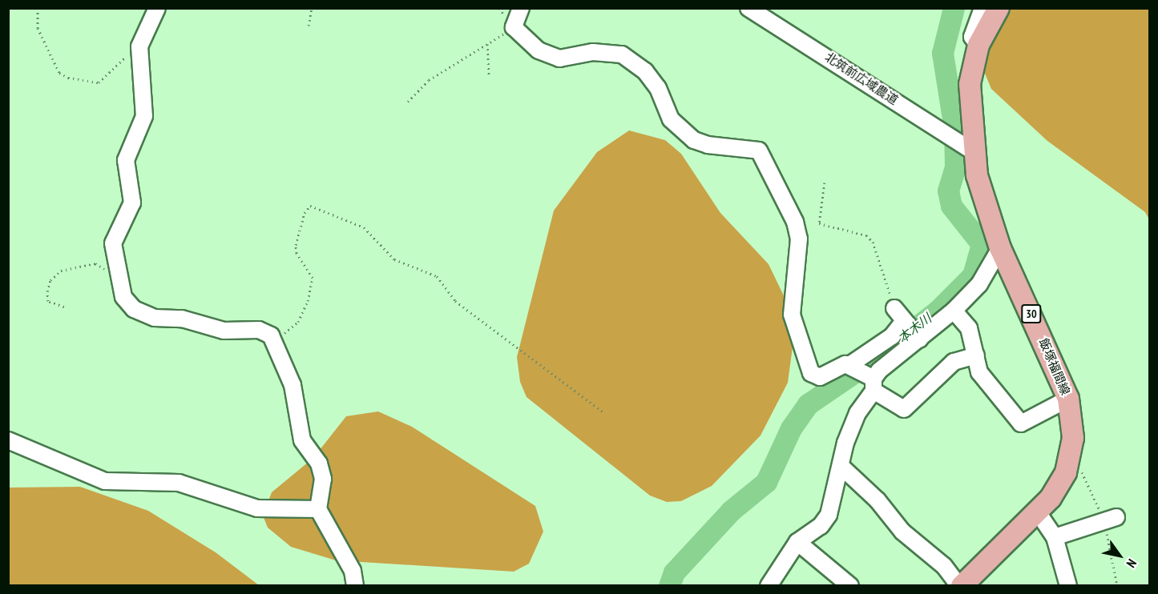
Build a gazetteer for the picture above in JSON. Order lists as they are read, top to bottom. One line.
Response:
{"streets":{"main road":["30","飯塚福間線"],"street":["北筑前広域農道"]},"crossings":[["北筑前広域農道","飯塚福間線"]],"water":["本木川"],"north":"bottom right"}
